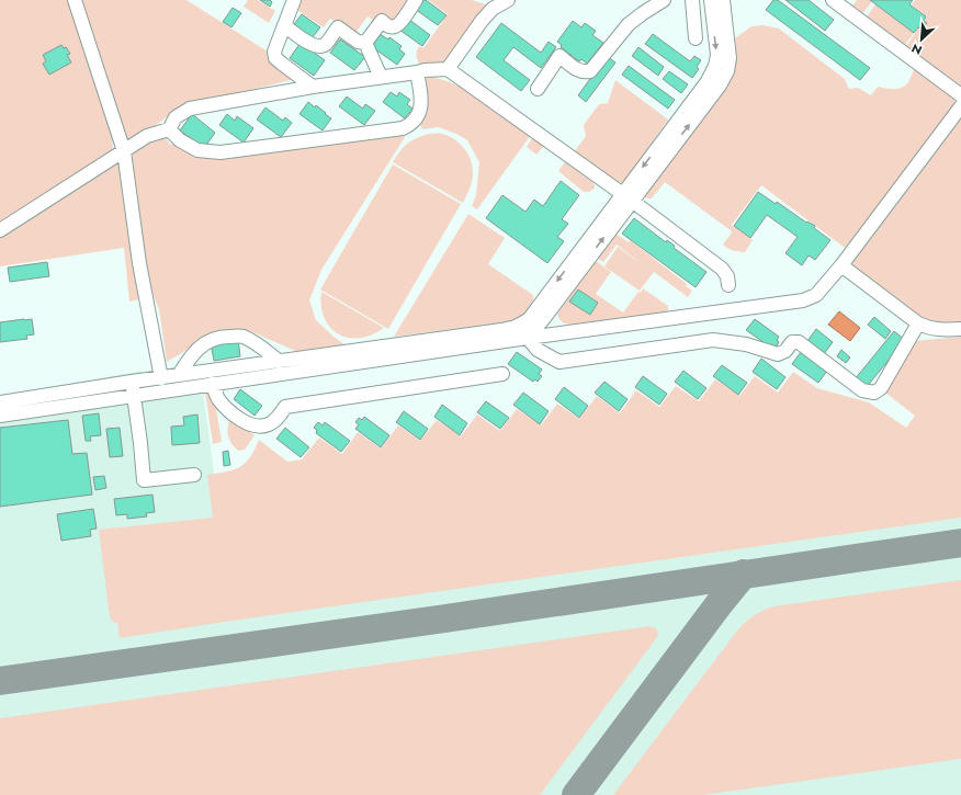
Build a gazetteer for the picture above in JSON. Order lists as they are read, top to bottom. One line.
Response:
{"north":"bottom left"}
